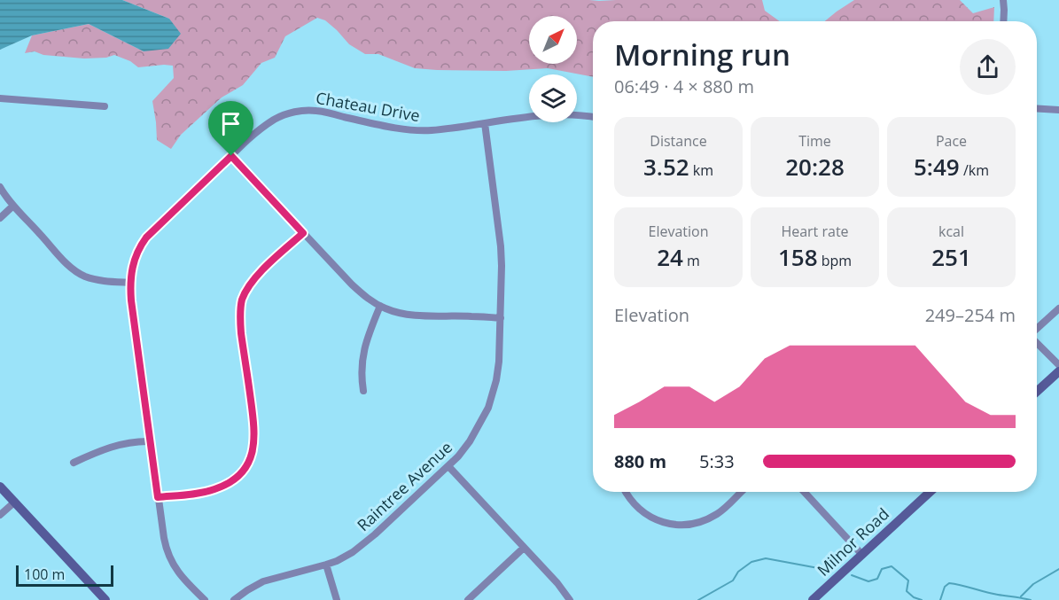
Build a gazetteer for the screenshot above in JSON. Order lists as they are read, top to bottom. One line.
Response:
{"streets":{"main road":["Milnor Road"],"street":["Chateau Drive","Raintree Avenue"]},"crossings":[["Chateau Drive","Raintree Avenue"]],"scale_bar":"100 m","north":"top right","page":{"heading":["Morning run","06:49 · 4 × 880 m"],"stats":[["Distance","3.52 km"],["Time","20:28"],["Pace","5:49 /km"],["Elevation","24 m"],["Heart rate","158 bpm"],["kcal","251"]],"chart":["Elevation","249–254 m"],"list":[{"name":"880 m","note":"5:33"}],"scale":"100 m"}}
